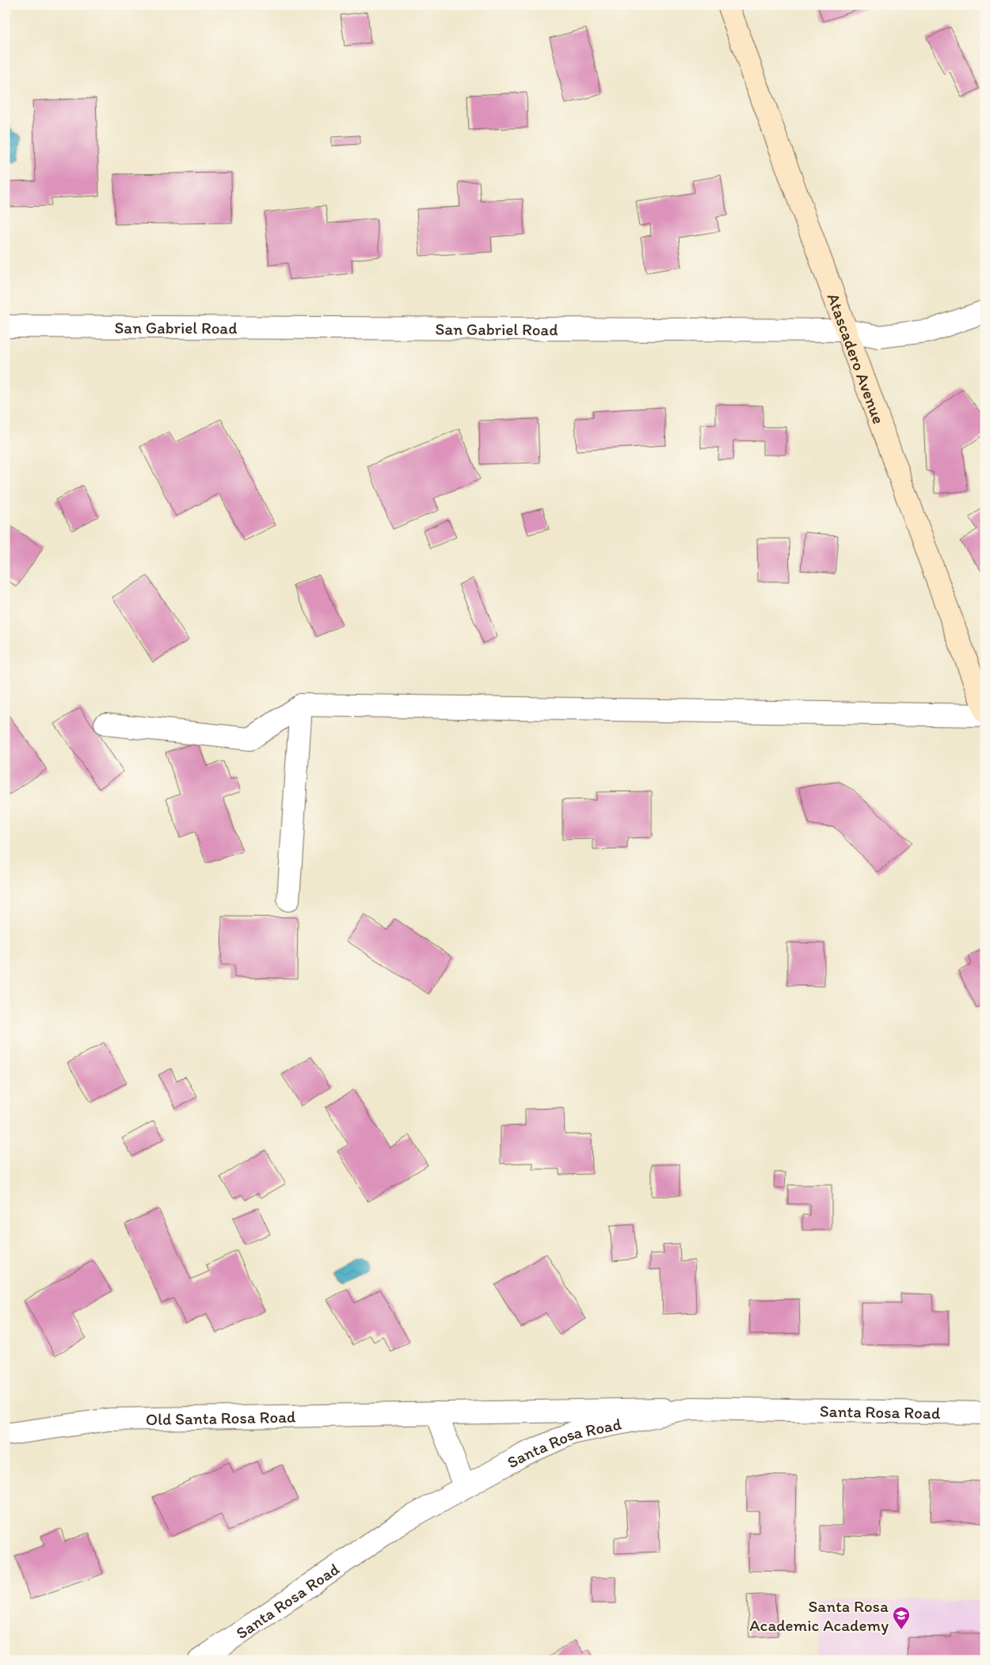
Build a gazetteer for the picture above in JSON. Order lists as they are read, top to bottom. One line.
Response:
{"streets":{"main road":["Atascadero Avenue"],"street":["San Gabriel Road","Santa Rosa Road","Old Santa Rosa Road"]},"crossings":[["San Gabriel Road","Atascadero Avenue"],["Santa Rosa Road","Old Santa Rosa Road"]],"places":{"school or university":["Santa Rosa Academic Academy"]}}
